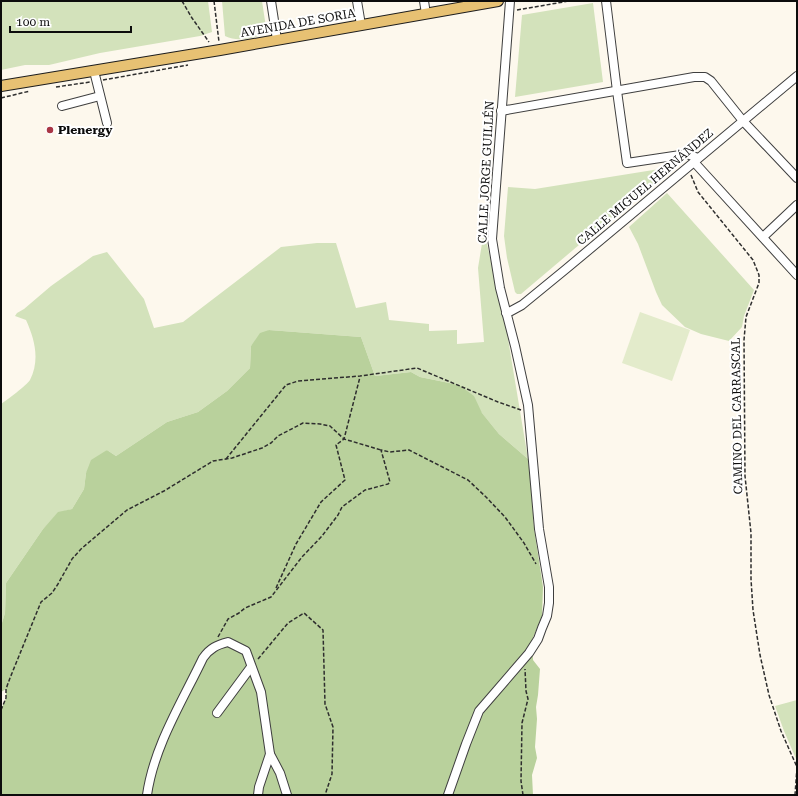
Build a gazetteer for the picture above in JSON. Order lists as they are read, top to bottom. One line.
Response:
{"streets":{"main road":["AVENIDA DE SORIA"],"street":["CALLE JORGE GUILLÉN","CALLE MIGUEL HERNÁNDEZ"],"path":["CAMINO DEL CARRASCAL"]},"crossings":[["CALLE JORGE GUILLÉN","CALLE MIGUEL HERNÁNDEZ"],["CALLE MIGUEL HERNÁNDEZ","CAMINO DEL CARRASCAL"]],"places":["Plenergy"],"scale_bar":"100 m"}
